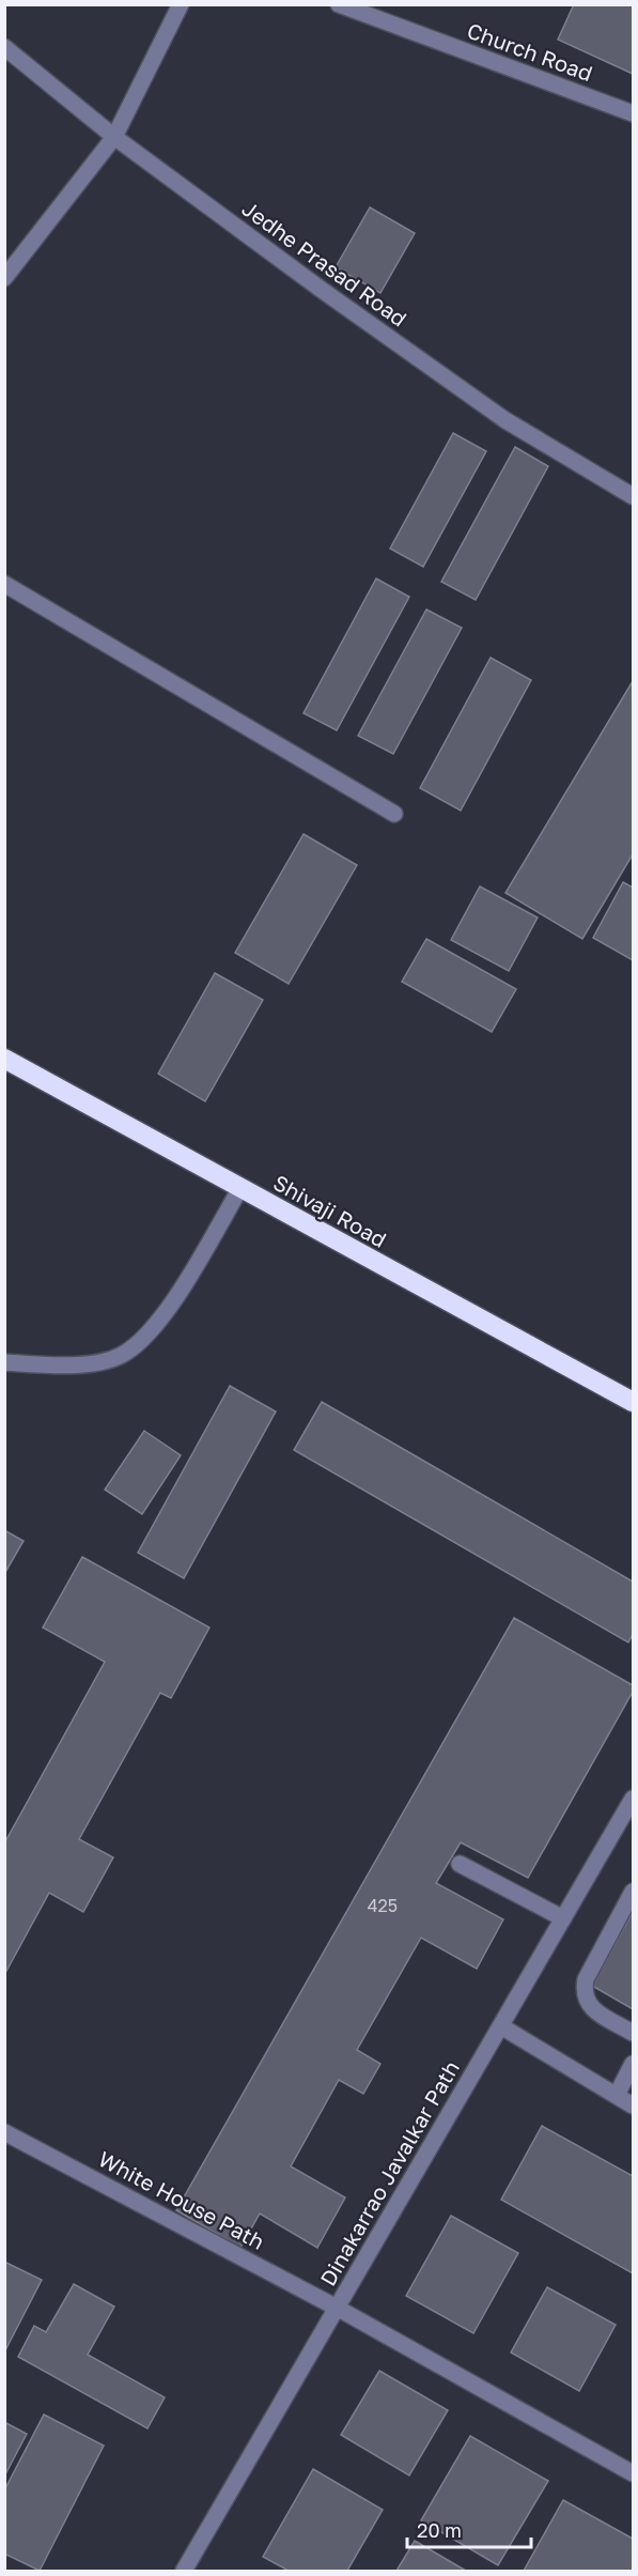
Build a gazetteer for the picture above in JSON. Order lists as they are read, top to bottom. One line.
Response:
{"streets":{"highway":["Shivaji Road"],"street":["Church Road","Jedhe Prasad Road","Dinakarrao Javalkar Path","White House Path"]},"crossings":[["Dinakarrao Javalkar Path","White House Path"]],"house_numbers":["425"],"scale_bar":"20 m"}
